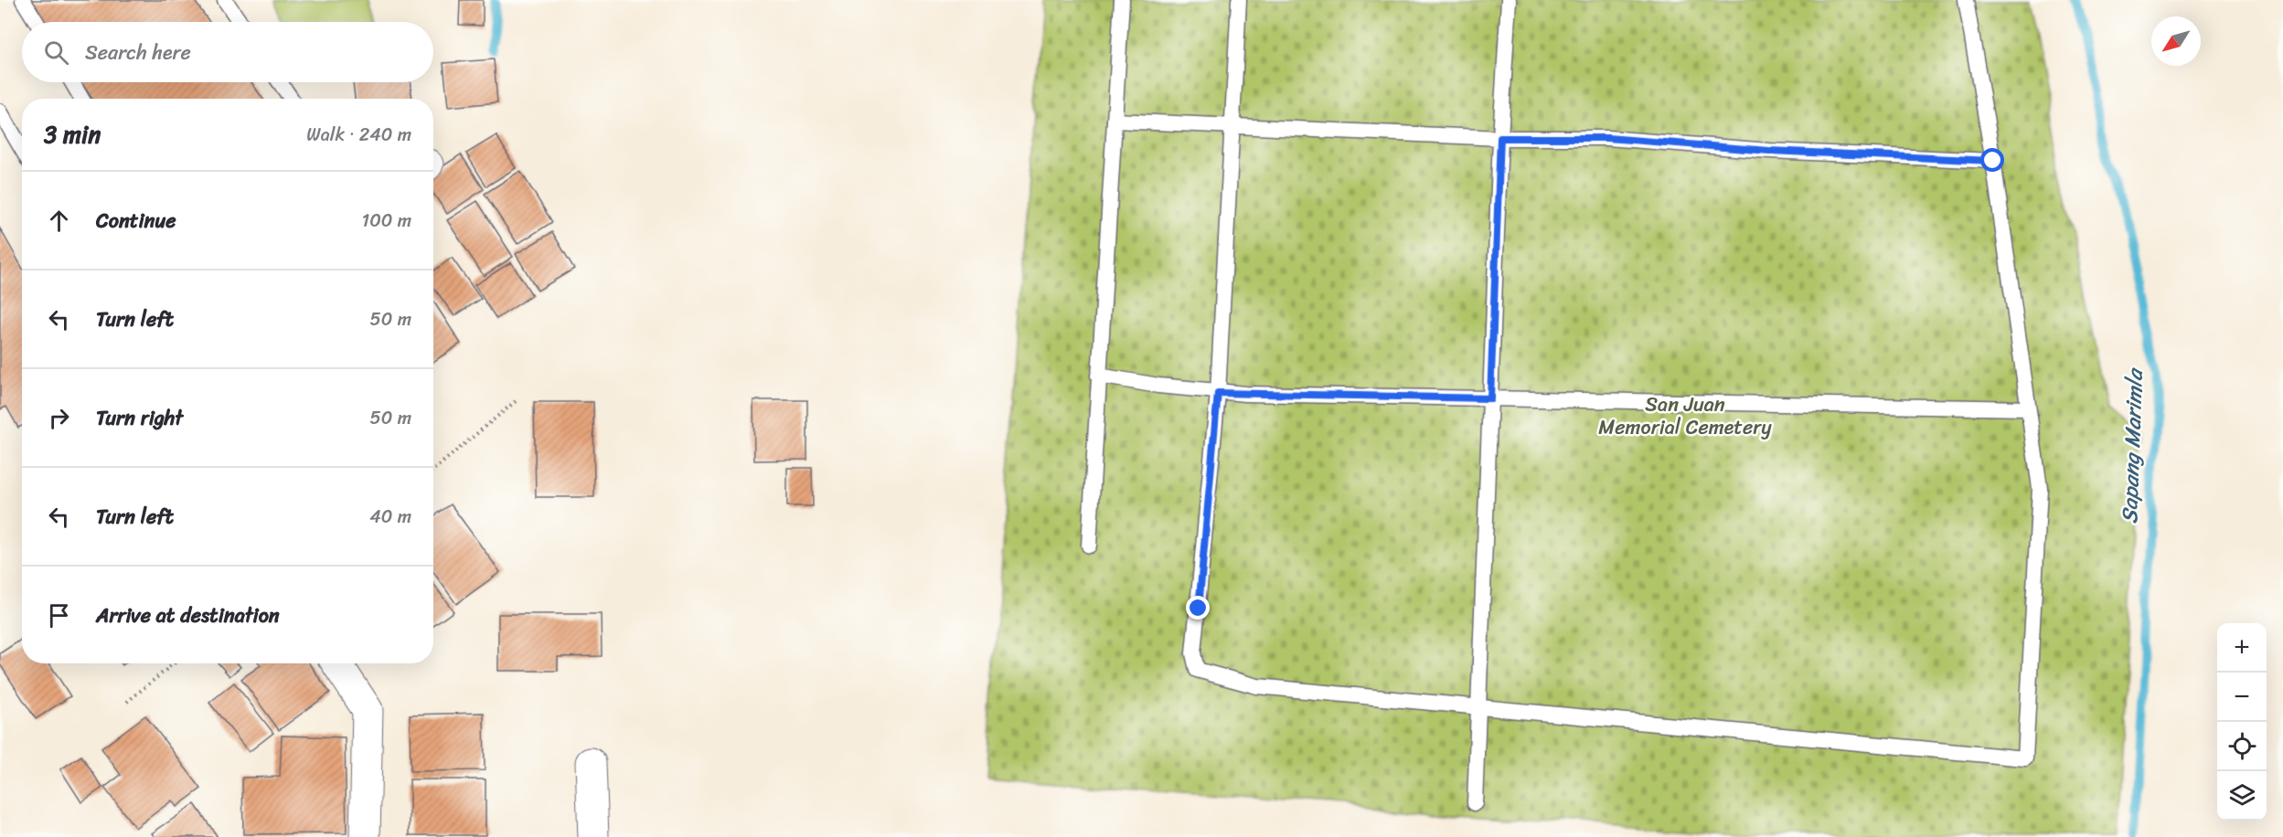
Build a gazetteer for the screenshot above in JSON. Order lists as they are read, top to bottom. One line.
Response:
{"water":["Sapang Marimla"],"parks":["San Juan Memorial Cemetery"],"north":"bottom left","page":{"search":"Search here","heading":["3 min","Walk · 240 m"],"list":[["Continue","100 m"],["Turn left","50 m"],["Turn right","50 m"],["Turn left","40 m"],"Arrive at destination"],"map_buttons":["+","−"]}}
